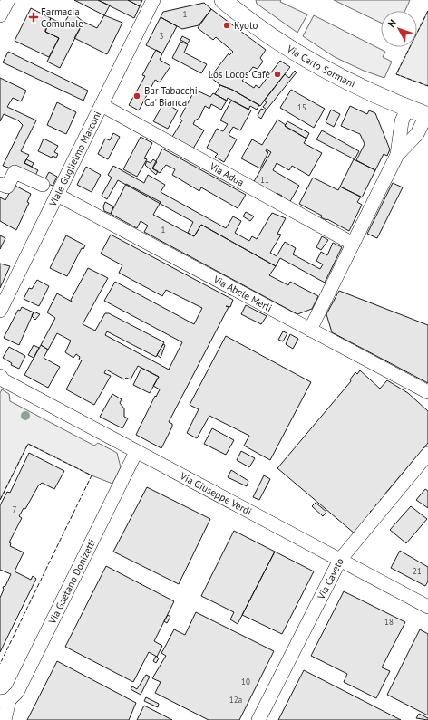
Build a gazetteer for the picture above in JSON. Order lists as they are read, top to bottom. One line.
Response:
{"streets":{"main road":["Via Carlo Sormani"],"street":["Viale Guglielmo Marconi","Via Adua","Via Abele Merli","Via Giuseppe Verdi","Via Caveto","Via Gaetano Donizetti"]},"crossings":[["Viale Guglielmo Marconi","Via Adua"],["Viale Guglielmo Marconi","Via Abele Merli"],["Via Giuseppe Verdi","Via Caveto"],["Via Giuseppe Verdi","Via Gaetano Donizetti"]],"places":{"health":["Farmacia Comunale"],"other":["Kyoto","Los Locos Cafè","Bar Tabacchi Ca' Bianca"]},"house_numbers":["1","3","15","11","1","7","21","18","10","12a"],"north":"top left"}
